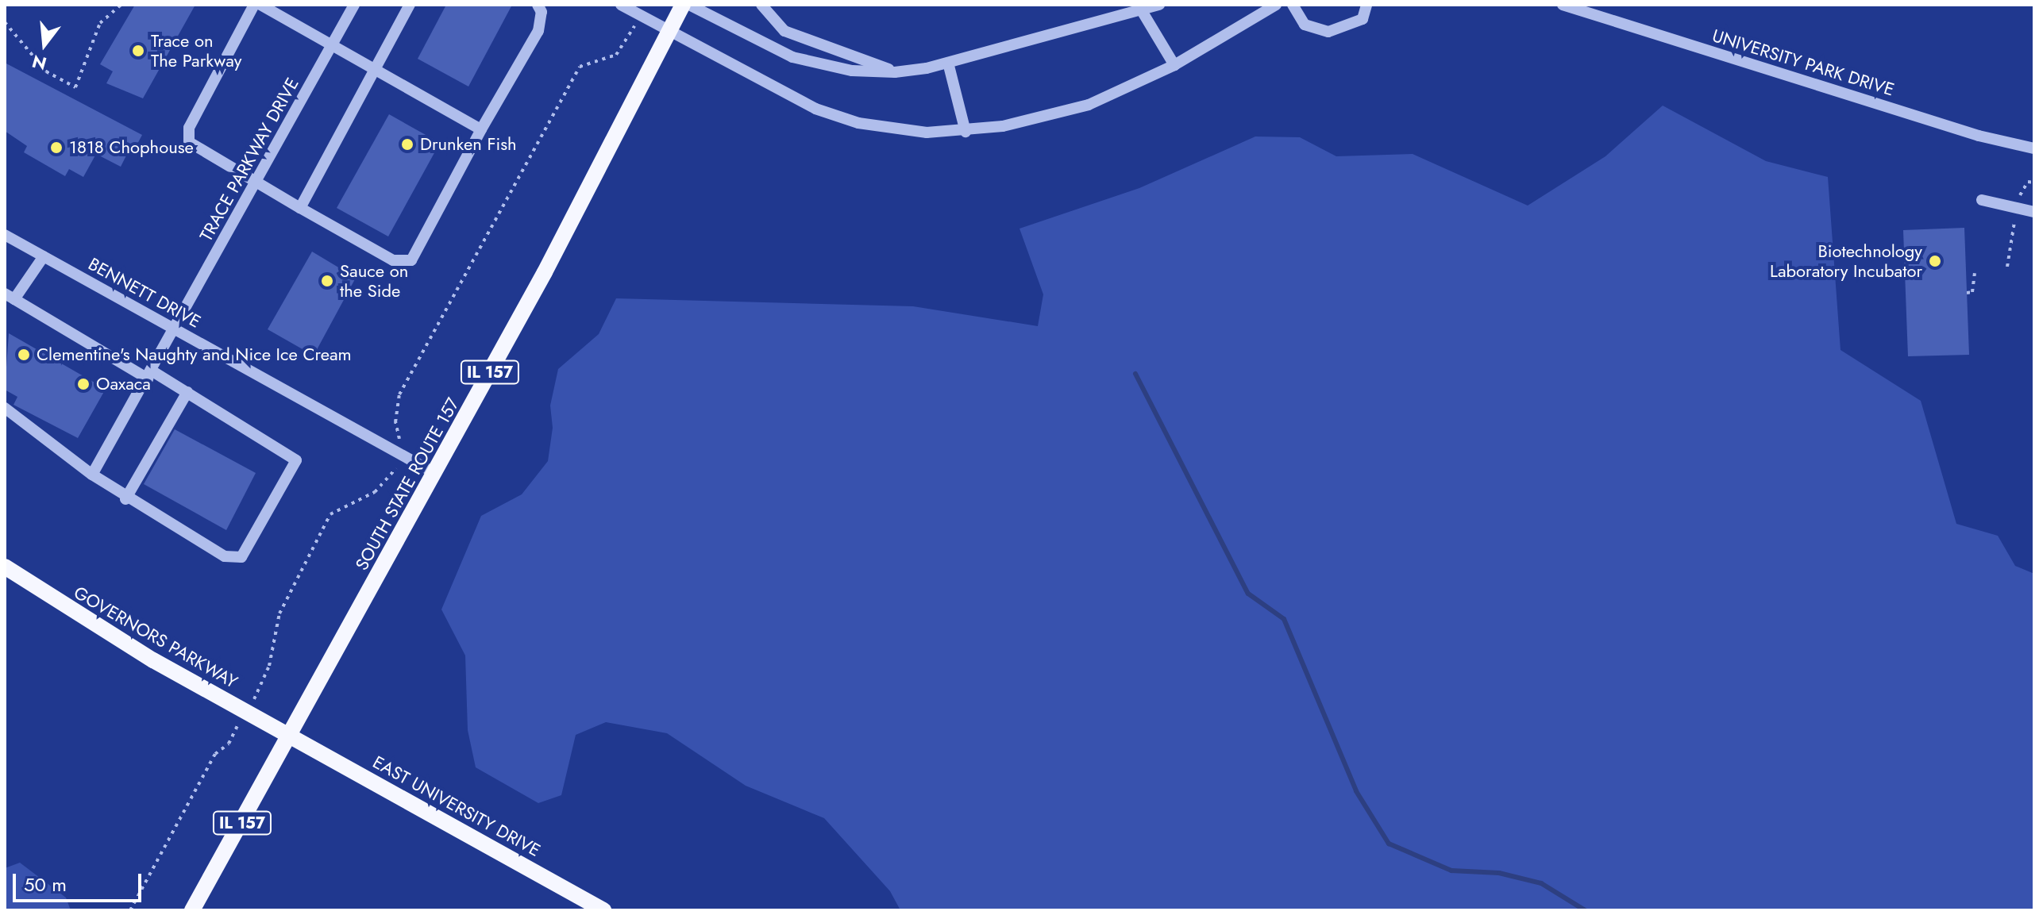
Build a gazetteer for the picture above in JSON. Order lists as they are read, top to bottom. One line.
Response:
{"streets":{"main road":["IL 157","SOUTH STATE ROUTE 157","GOVERNORS PARKWAY","EAST UNIVERSITY DRIVE"],"street":["UNIVERSITY PARK DRIVE","TRACE PARKWAY DRIVE","BENNETT DRIVE"]},"crossings":[["TRACE PARKWAY DRIVE","BENNETT DRIVE"],["BENNETT DRIVE","SOUTH STATE ROUTE 157"],["SOUTH STATE ROUTE 157","GOVERNORS PARKWAY"],["SOUTH STATE ROUTE 157","EAST UNIVERSITY DRIVE"],["GOVERNORS PARKWAY","EAST UNIVERSITY DRIVE"]],"places":["Trace on The Parkway","Drunken Fish","1818 Chophouse","Biotechnology Laboratory Incubator","Sauce on the Side","Clementine's Naughty and Nice Ice Cream","Oaxaca"],"scale_bar":"50 m","north":"bottom"}
